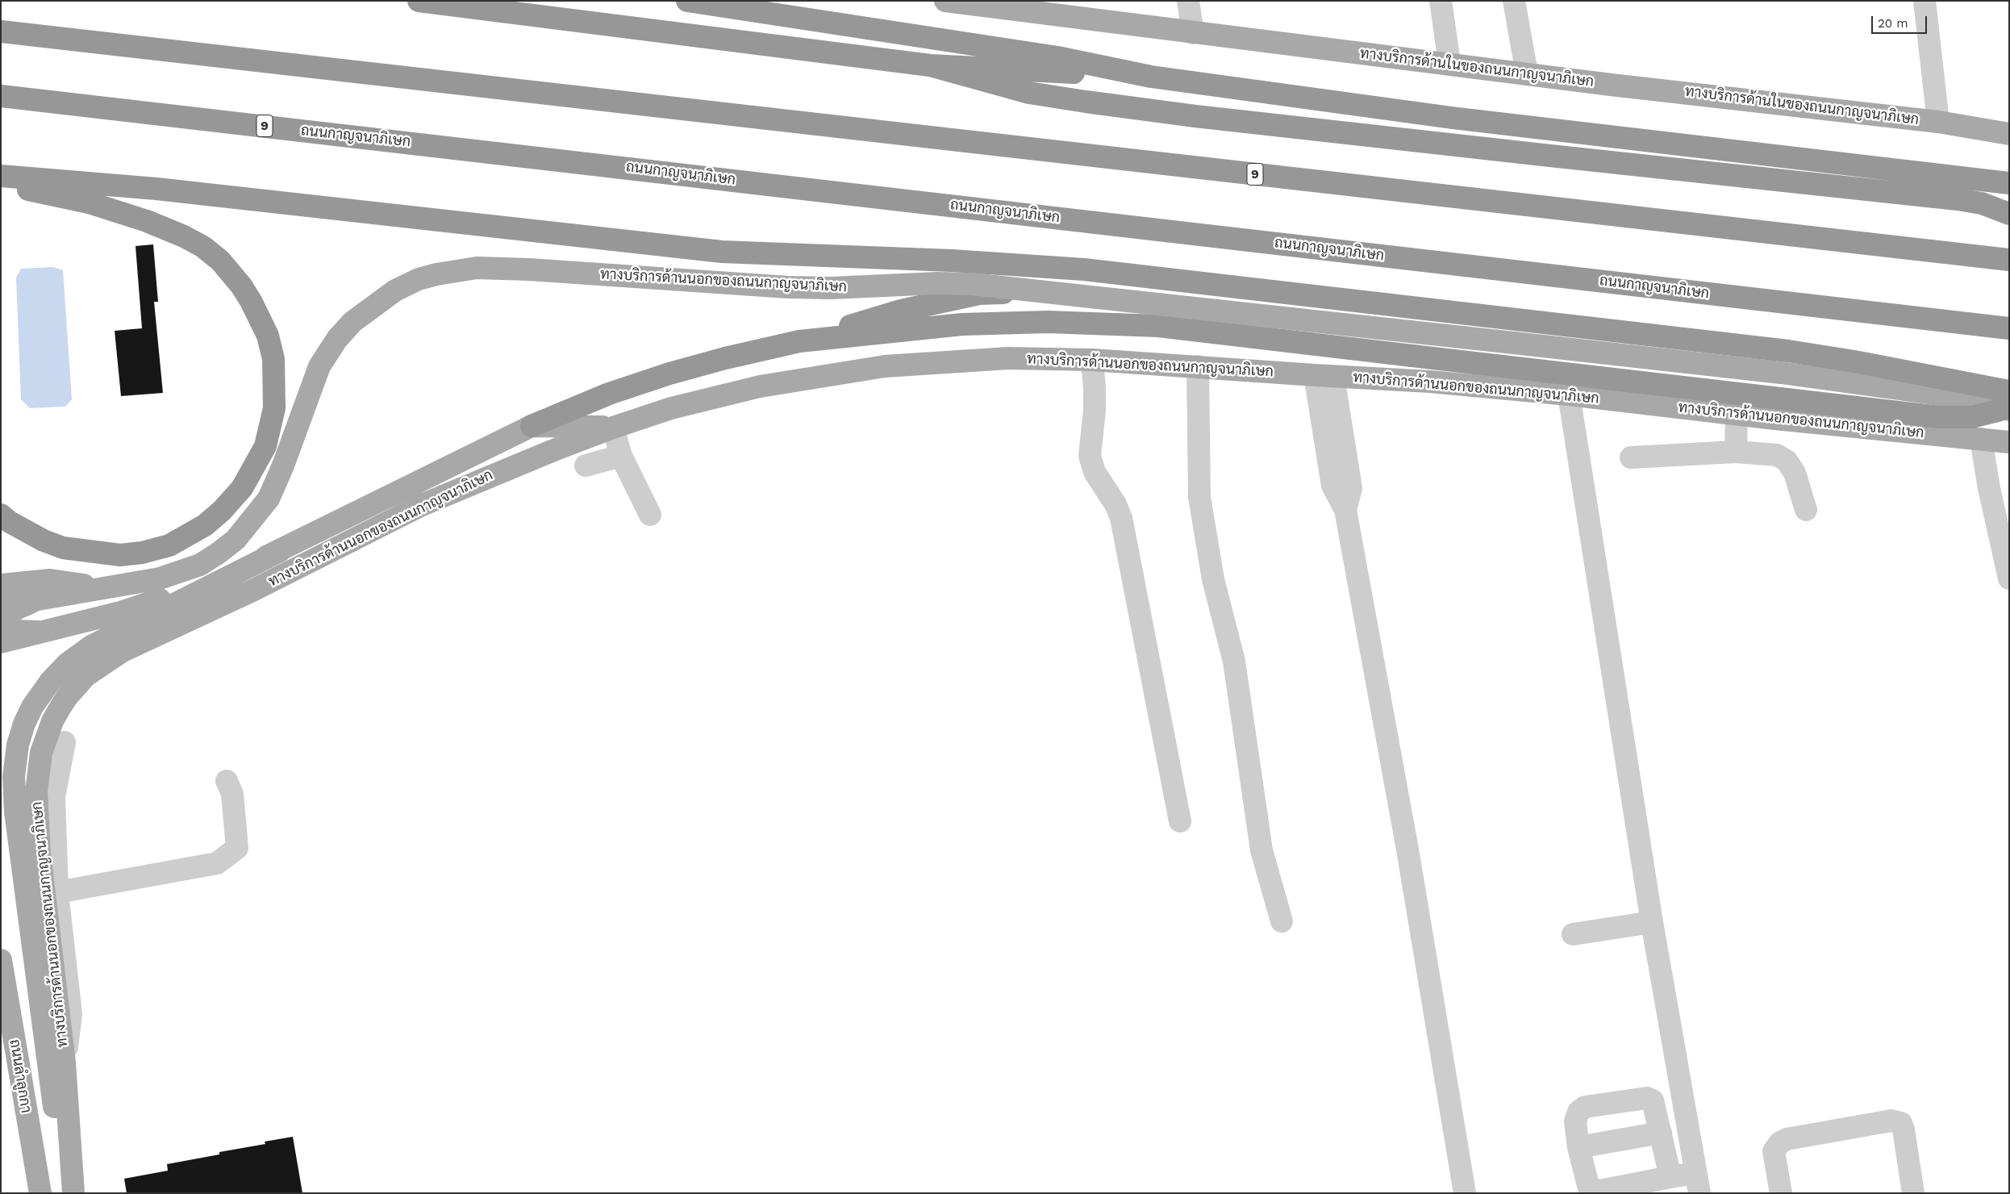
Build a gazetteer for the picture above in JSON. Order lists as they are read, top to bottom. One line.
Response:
{"streets":{"highway":["9","ถนนกาญจนาภิเษก"],"main road":["ทางบริการด้านในของถนนกาญจนาภิเษก","ทางบริการด้านนอกของถนนกาญจนาภิเษก","ถนนลำลูกกา"]},"scale_bar":"20 m"}
